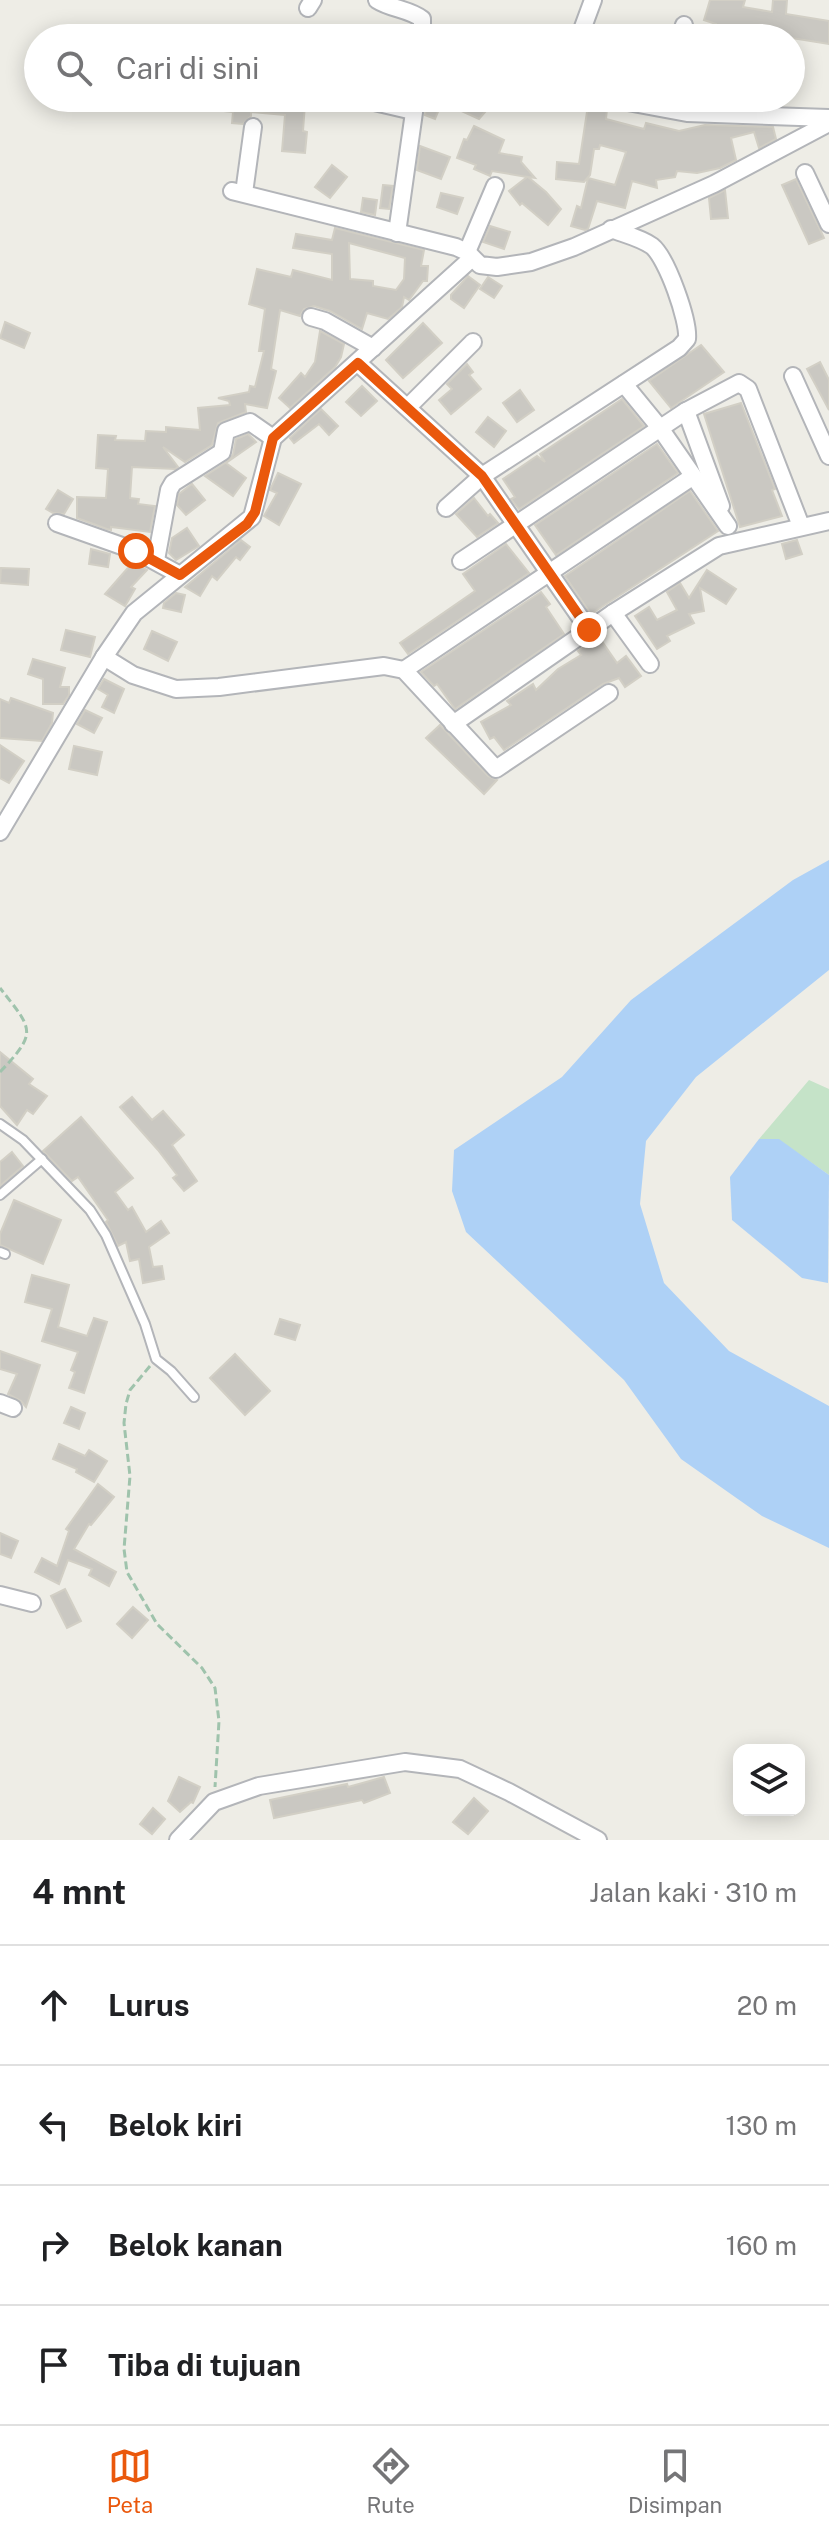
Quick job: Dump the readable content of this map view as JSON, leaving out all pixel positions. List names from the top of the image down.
{
  "page": {
    "search": "Cari di sini",
    "heading": ["4 mnt", "Jalan kaki · 310 m"],
    "list": [
      ["Lurus", "20 m"],
      ["Belok kiri", "130 m"],
      ["Belok kanan", "160 m"],
      "Tiba di tujuan"
    ],
    "nav": ["Peta", "Rute", "Disimpan"]
  }
}
